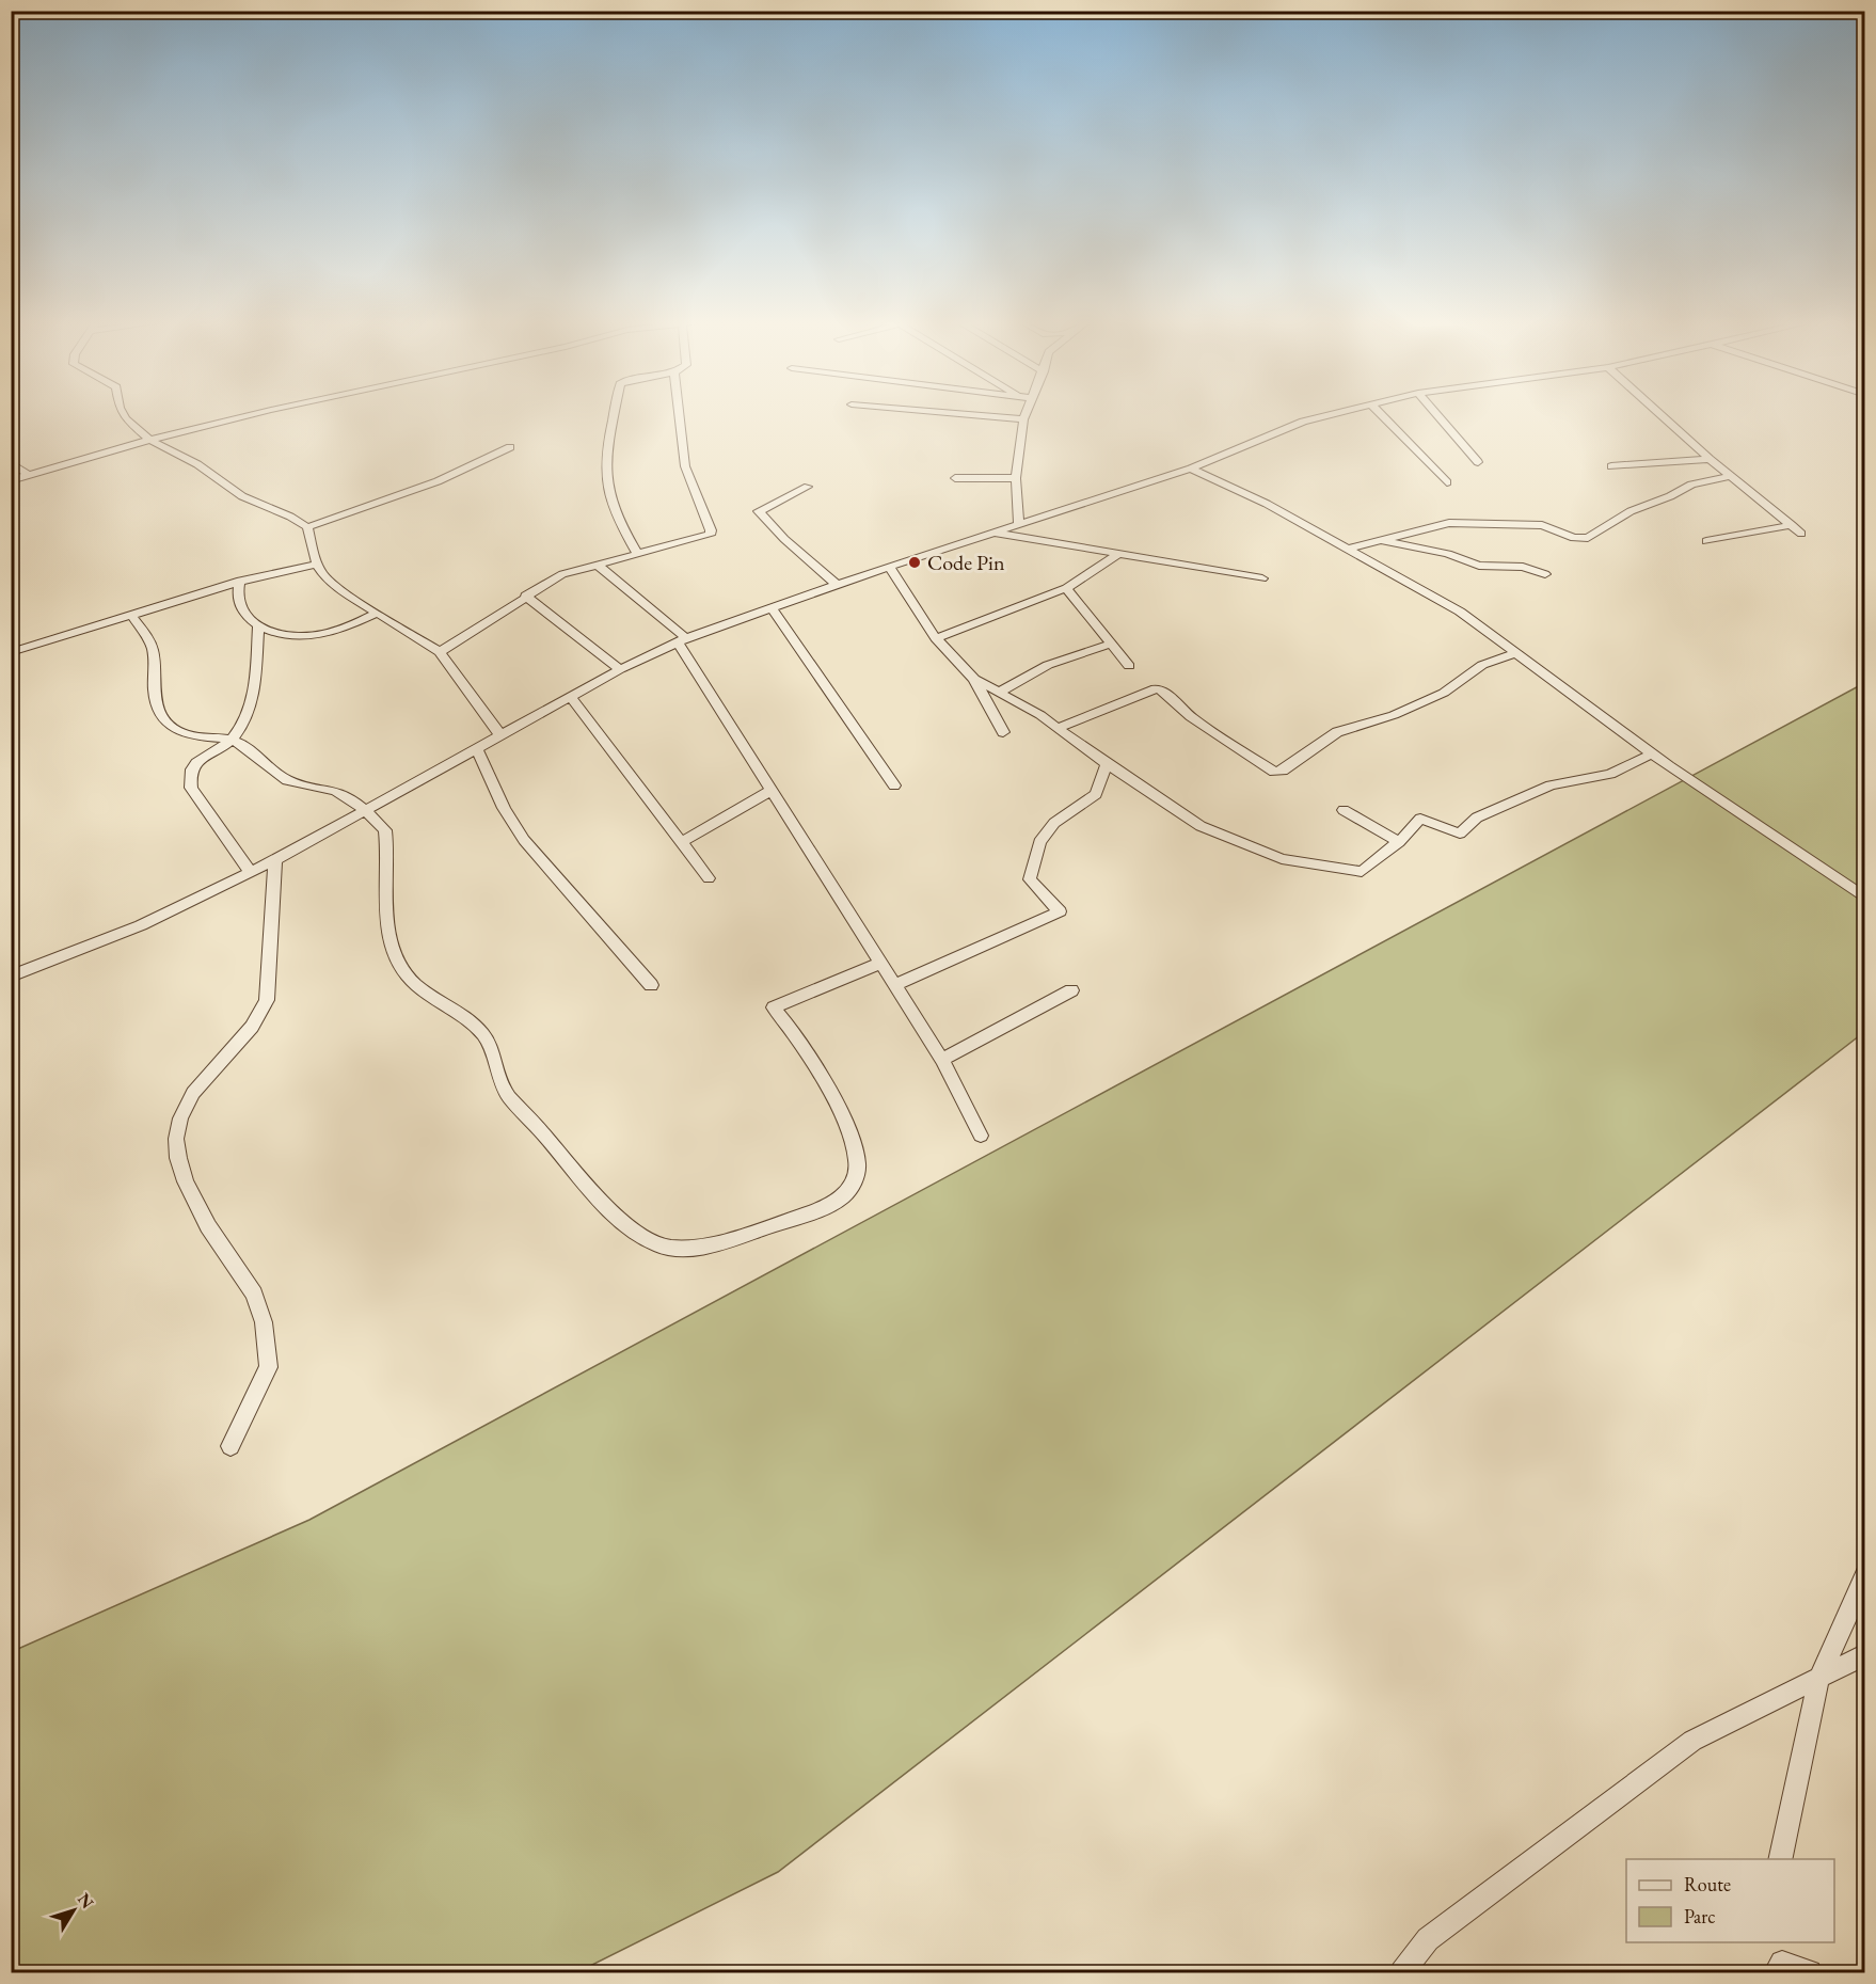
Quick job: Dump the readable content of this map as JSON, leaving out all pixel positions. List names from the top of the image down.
{
  "places": ["Code Pin"],
  "legend": ["Route", "Parc"],
  "north": "top right"
}
